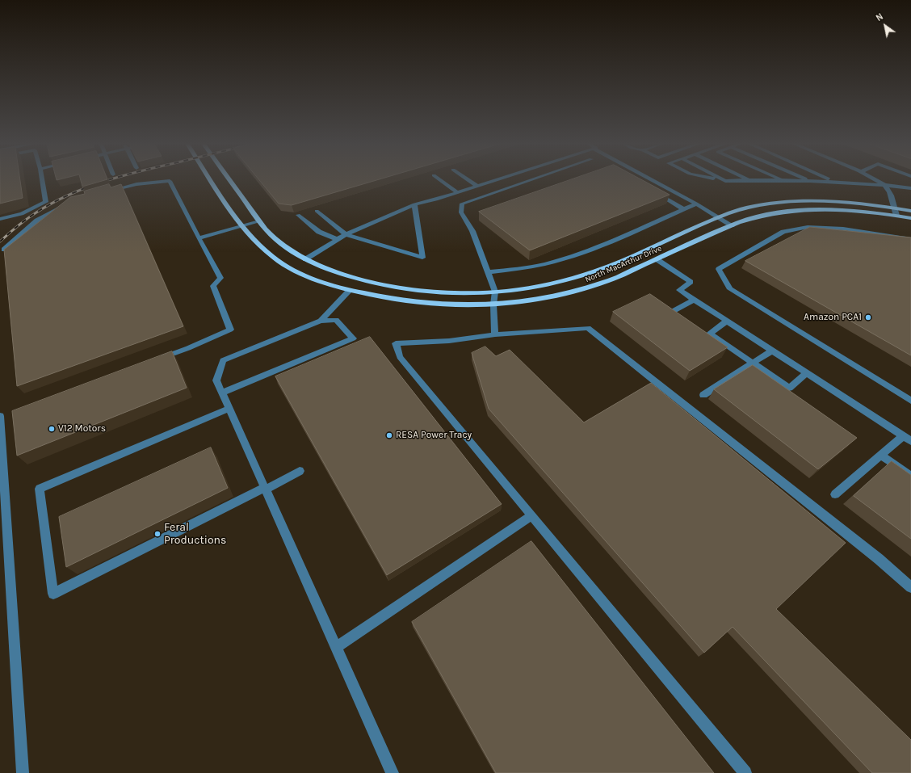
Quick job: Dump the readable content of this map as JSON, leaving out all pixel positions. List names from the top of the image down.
{
  "streets": {
    "main road": ["North MacArthur Drive"]
  },
  "places": [
    "Amazon PCA1",
    "V12 Motors",
    "RESA Power Tracy",
    "Feral Productions"
  ],
  "north": "top left"
}
